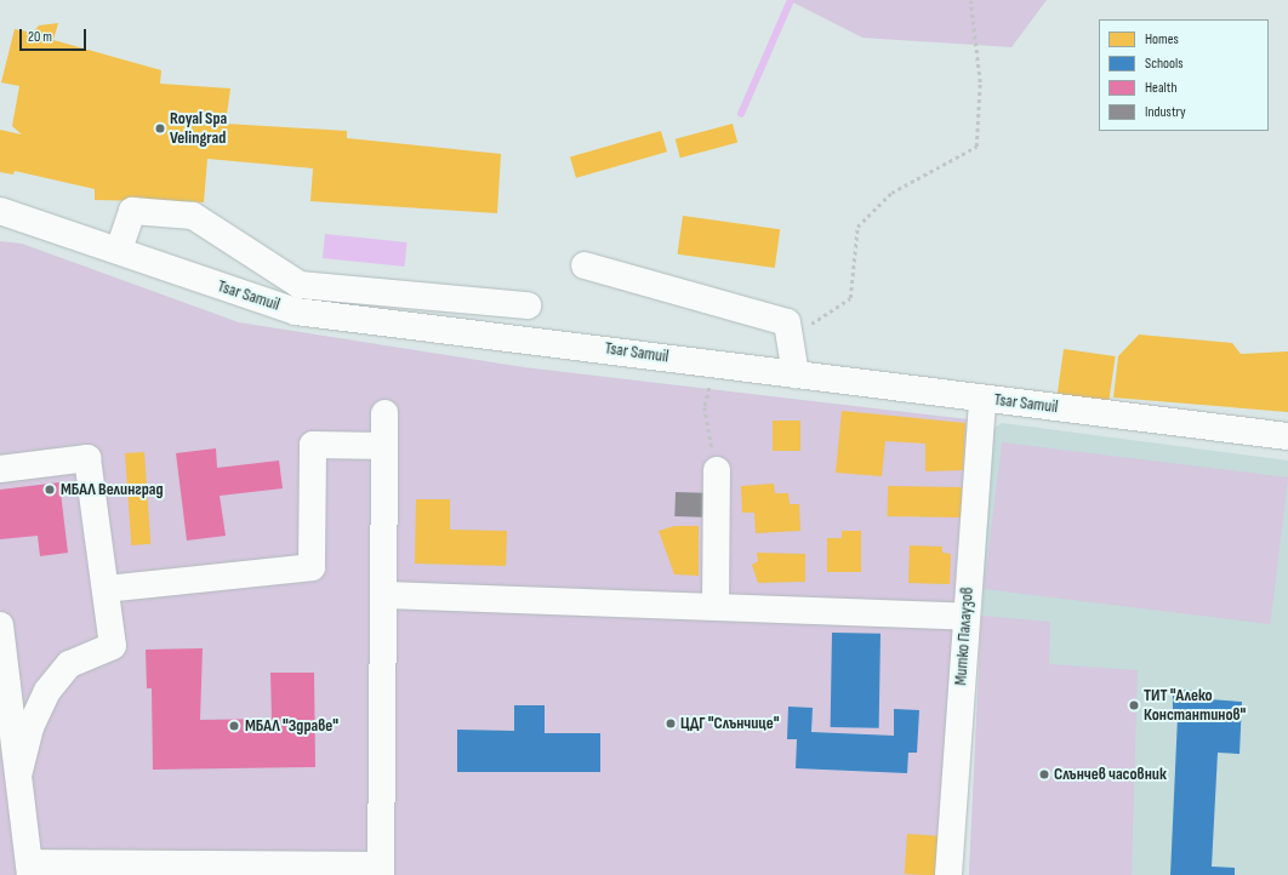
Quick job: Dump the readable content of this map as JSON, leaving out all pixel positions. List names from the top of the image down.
{
  "streets": {
    "street": ["Tsar Samuil", "Митко Палаузов"]
  },
  "crossings": [
    ["Tsar Samuil", "Митко Палаузов"]
  ],
  "places": [
    "Royal Spa Velingrad",
    "МБАЛ Велинград",
    "ТИТ \"Алеко Константинов\"",
    "ЦДГ \"Слънчице\"",
    "МБАЛ \"Здраве\"",
    "Слънчев часовник"
  ],
  "legend": [
    "Homes",
    "Schools",
    "Health",
    "Industry"
  ],
  "scale_bar": "20 m"
}
